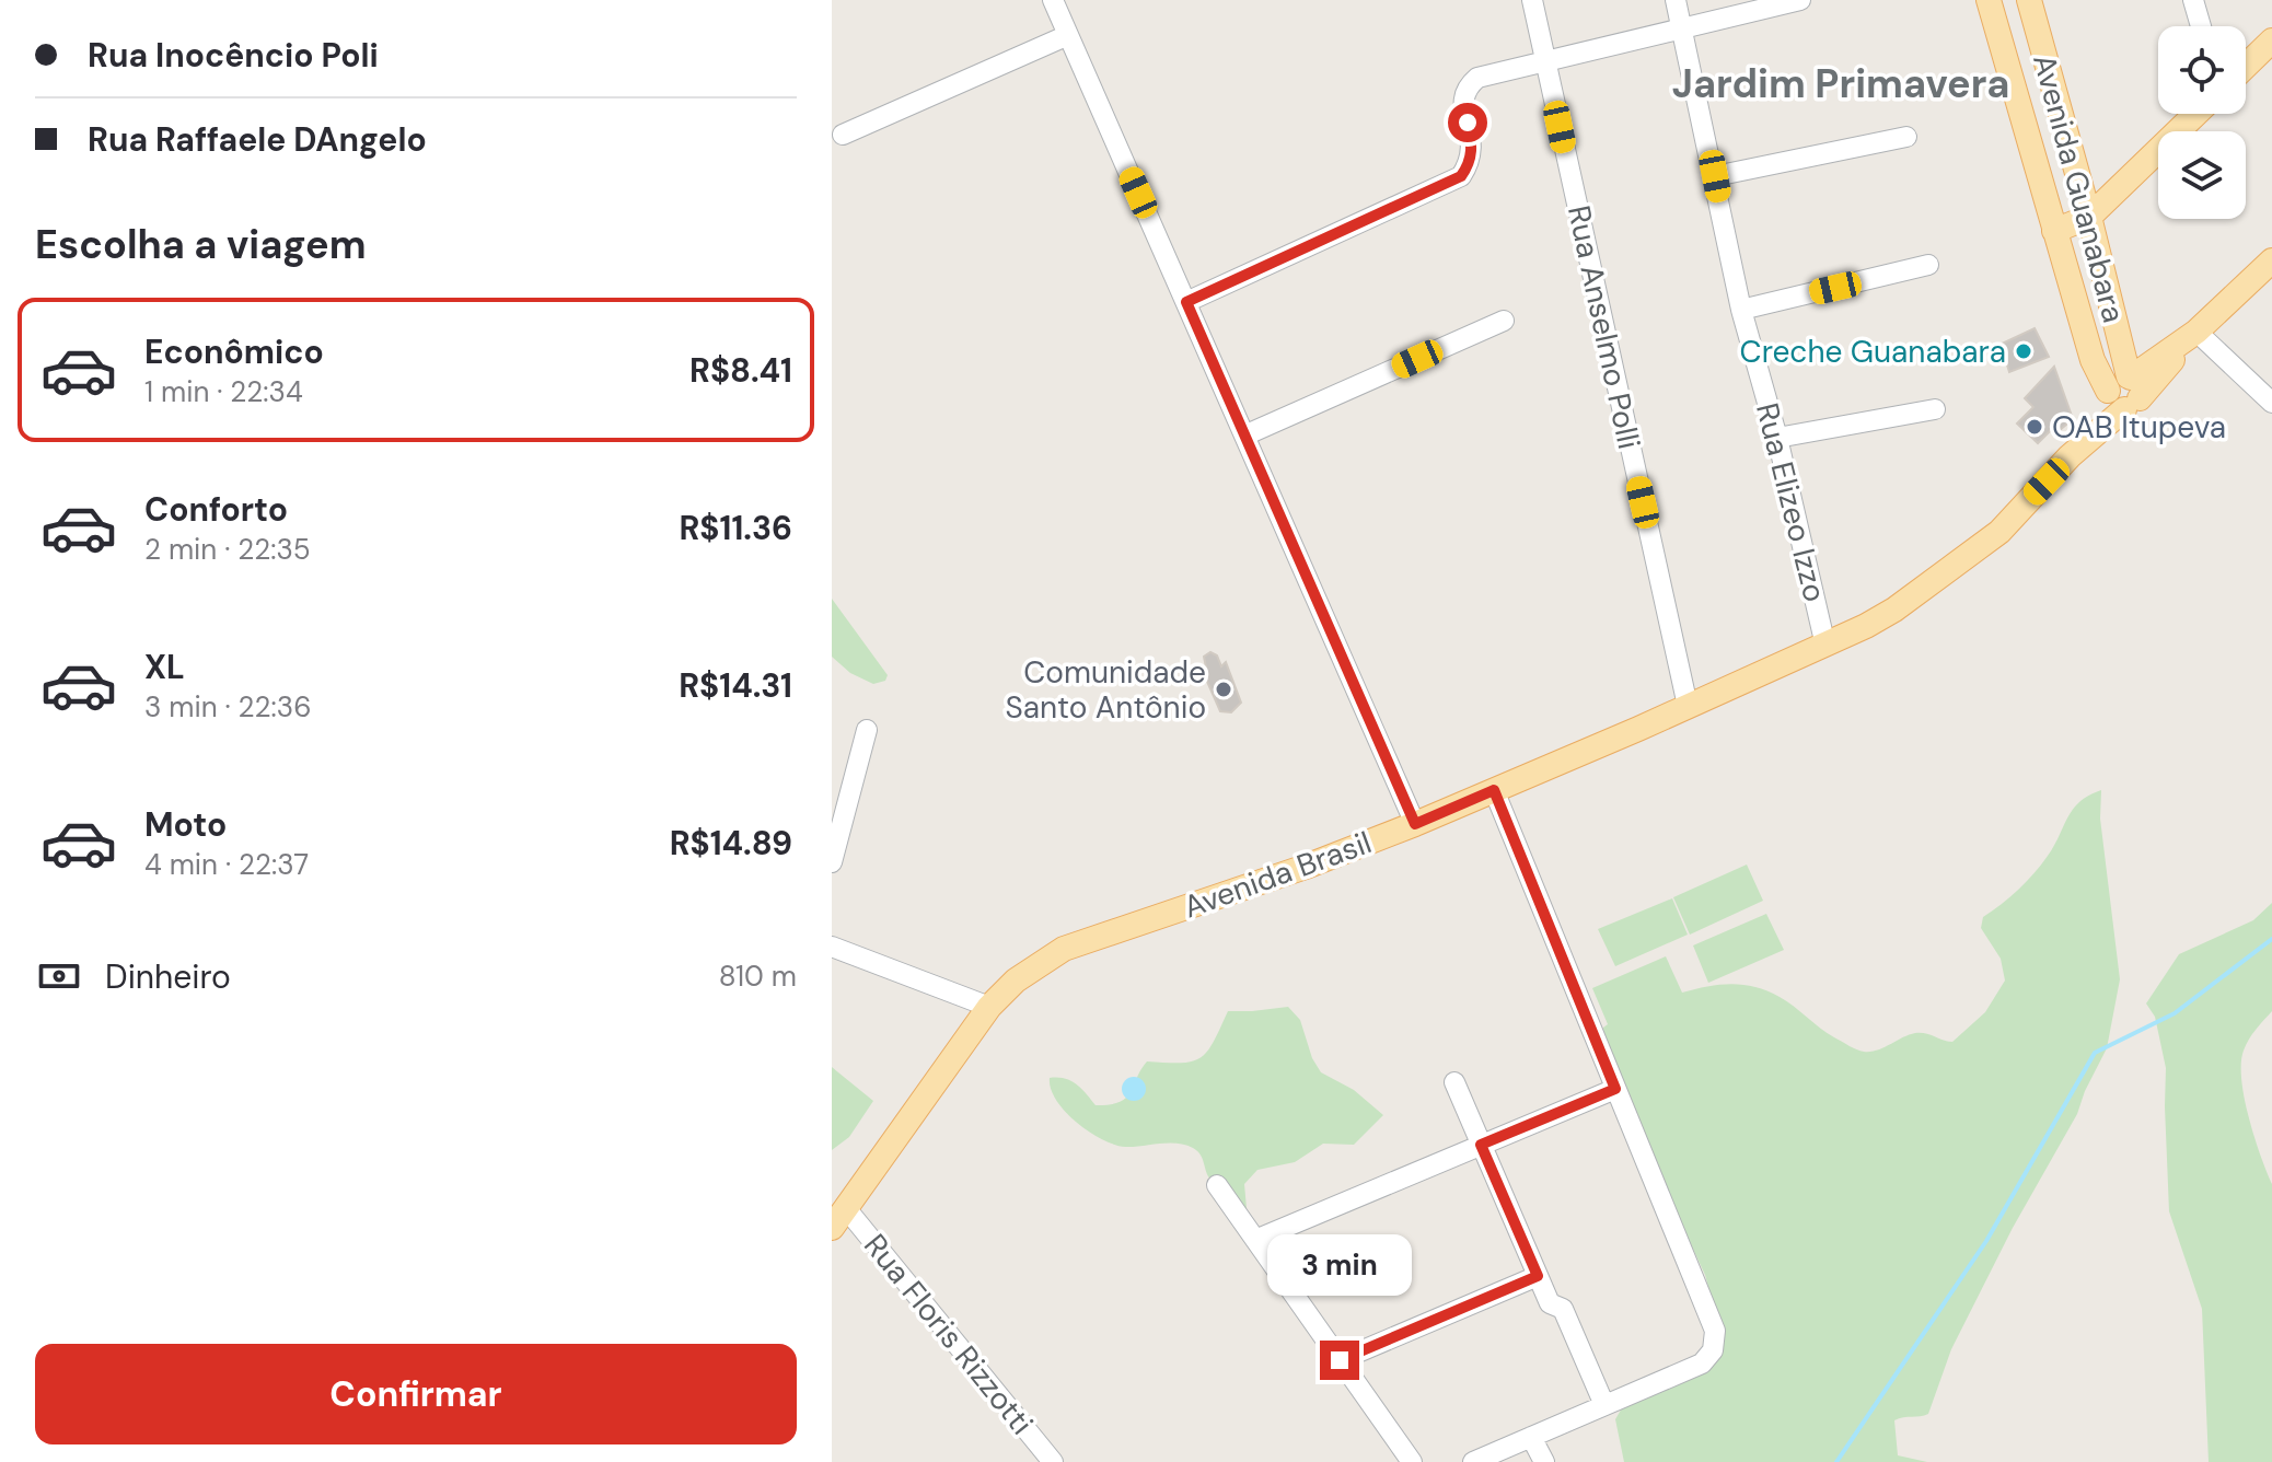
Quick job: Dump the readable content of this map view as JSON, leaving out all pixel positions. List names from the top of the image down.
{
  "streets": {
    "main road": ["Avenida Guanabara", "Avenida Brasil"],
    "street": ["Rua Anselmo Polli", "Rua Elizeo Izzo", "Rua Floris Rizzotti"]
  },
  "crossings": [
    ["Avenida Guanabara", "Avenida Brasil"],
    ["Rua Anselmo Polli", "Avenida Brasil"],
    ["Rua Elizeo Izzo", "Avenida Brasil"],
    ["Avenida Brasil", "Rua Floris Rizzotti"]
  ],
  "districts": ["Jardim Primavera"],
  "places": ["Creche Guanabara", "OAB Itupeva", "Comunidade Santo Antônio"],
  "page": {
    "banner": ["Rua Inocêncio Poli", "Rua Raffaele DAngelo"],
    "heading": "Escolha a viagem",
    "list": [
      {
        "name": "Econômico",
        "note": "1 min · 22:34",
        "value": "R$8.41"
      },
      {
        "name": "Conforto",
        "note": "2 min · 22:35",
        "value": "R$11.36"
      },
      {
        "name": "XL",
        "note": "3 min · 22:36",
        "value": "R$14.31"
      },
      {
        "name": "Moto",
        "note": "4 min · 22:37",
        "value": "R$14.89"
      }
    ],
    "pay": ["Dinheiro", "810 m"],
    "bubble": "3 min",
    "buttons": "Confirmar"
  }
}
